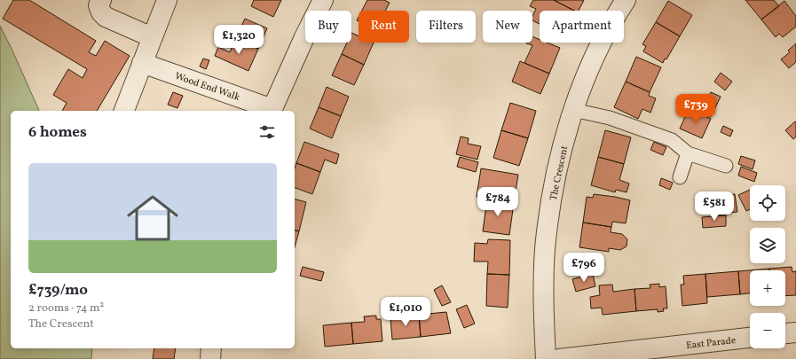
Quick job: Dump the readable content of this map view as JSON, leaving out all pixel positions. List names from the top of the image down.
{
  "streets": {
    "street": ["Wood End Walk", "The Crescent", "East Parade"]
  },
  "page": {
    "chip": [
      "Buy",
      "Rent",
      "Filters",
      "New",
      "Apartment"
    ],
    "price": [
      "£1,320",
      "£739",
      "£784",
      "£581",
      "£796",
      "£1,010"
    ],
    "heading": "6 homes",
    "list": [
      {
        "name": "£739/mo",
        "note": "2 rooms · 74 m² · The Crescent"
      }
    ],
    "map_buttons": ["+", "−"]
  }
}
